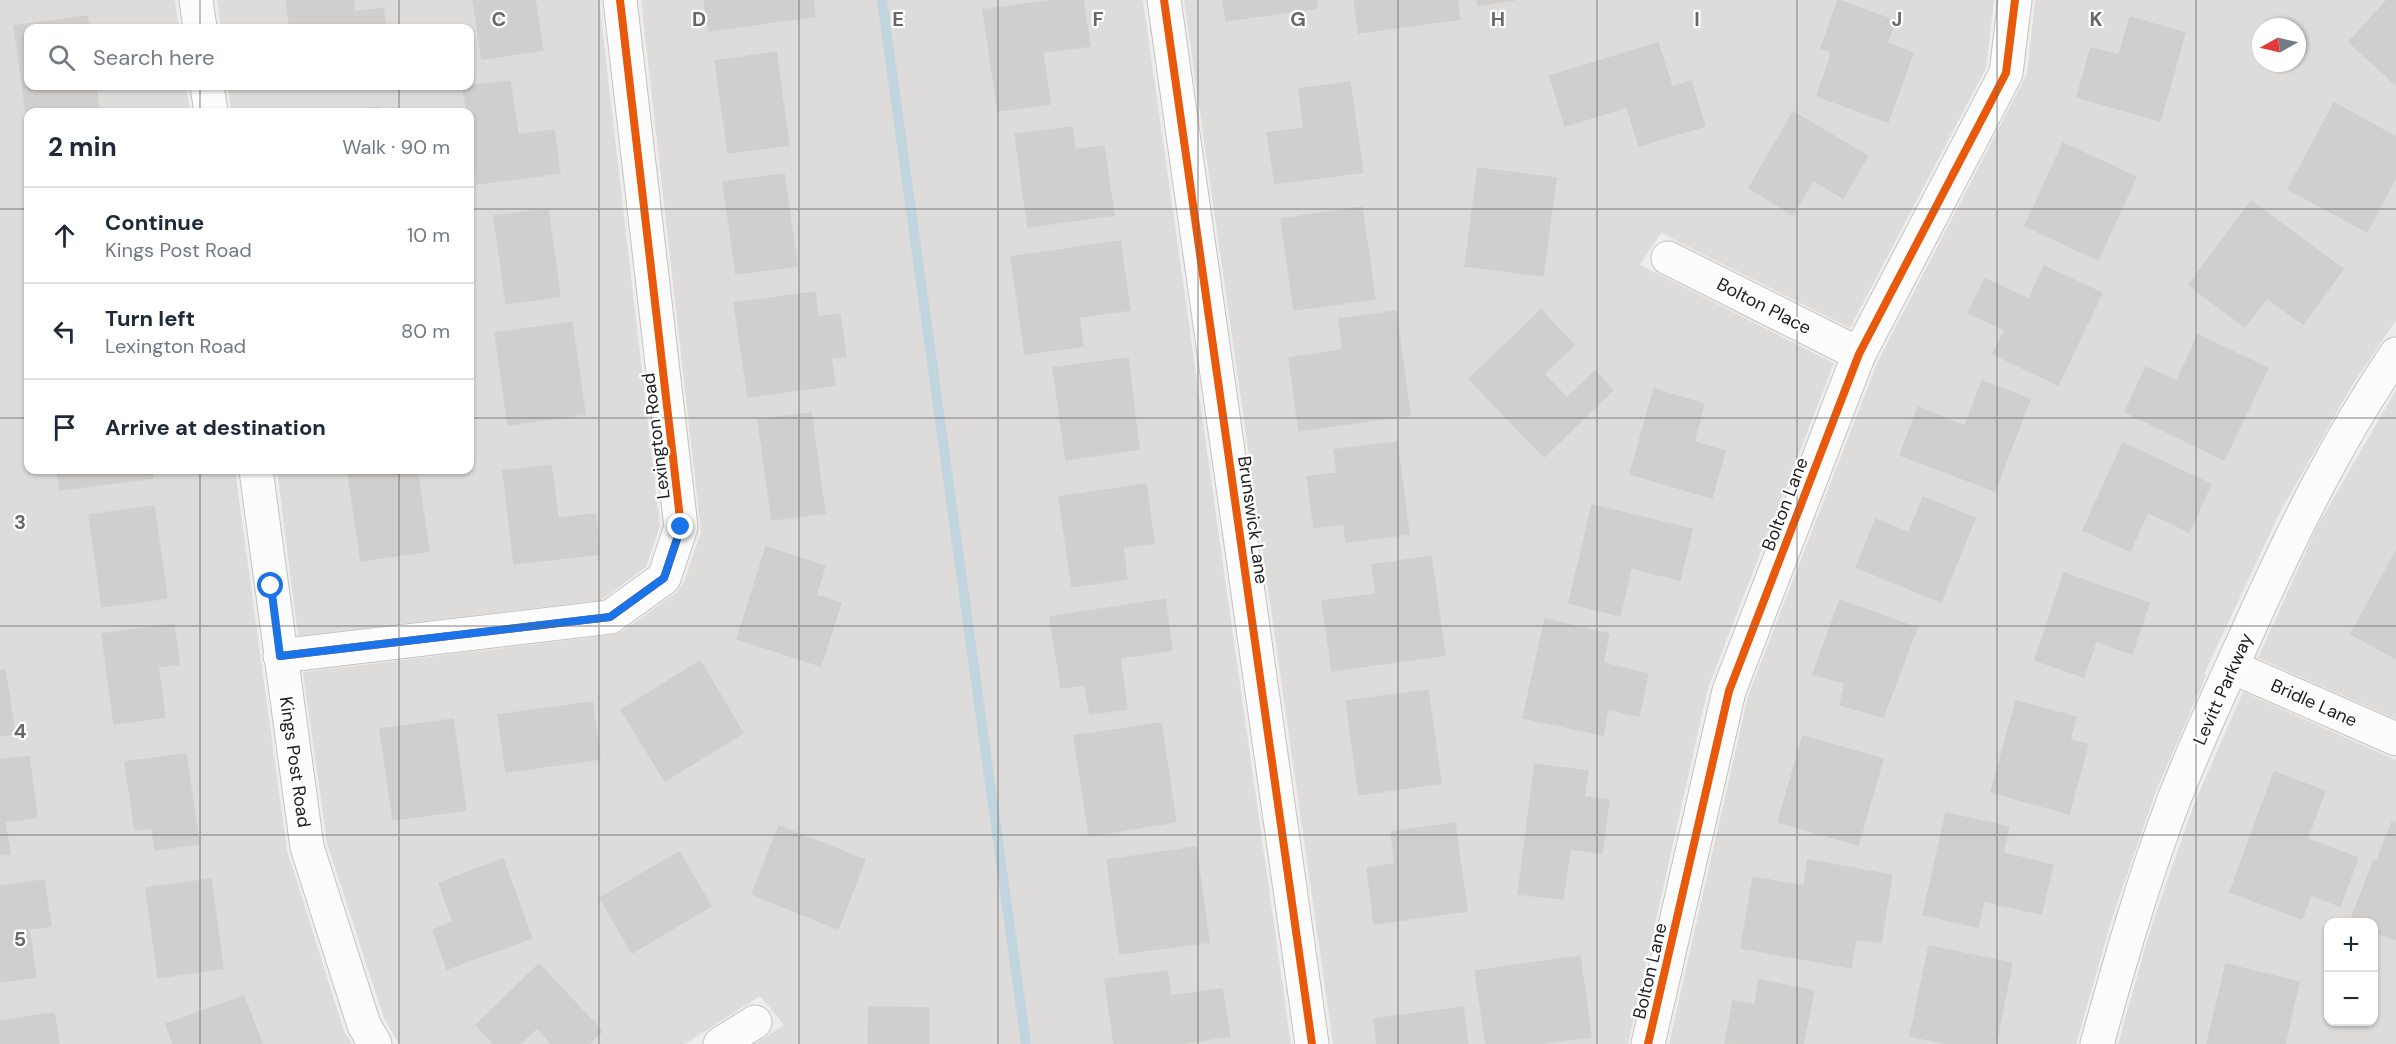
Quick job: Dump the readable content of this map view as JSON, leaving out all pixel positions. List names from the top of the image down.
{
  "streets": {
    "street": [
      "Bolton Place",
      "Lexington Road",
      "Bolton Lane",
      "Brunswick Lane",
      "Levitt Parkway",
      "Bridle Lane",
      "Kings Post Road"
    ]
  },
  "crossings": [
    ["Bolton Place", "Bolton Lane"],
    ["Lexington Road", "Kings Post Road"],
    ["Levitt Parkway", "Bridle Lane"]
  ],
  "north": "left",
  "page": {
    "search": "Search here",
    "heading": ["2 min", "Walk · 90 m"],
    "list": [
      ["Continue", "Kings Post Road", "10 m"],
      ["Turn left", "Lexington Road", "80 m"],
      "Arrive at destination"
    ],
    "map_buttons": ["+", "−"]
  },
  "grid": {
    "columns": [
      "C",
      "D",
      "E",
      "F",
      "G",
      "H",
      "I",
      "J",
      "K"
    ],
    "rows": ["3", "4", "5"]
  }
}
